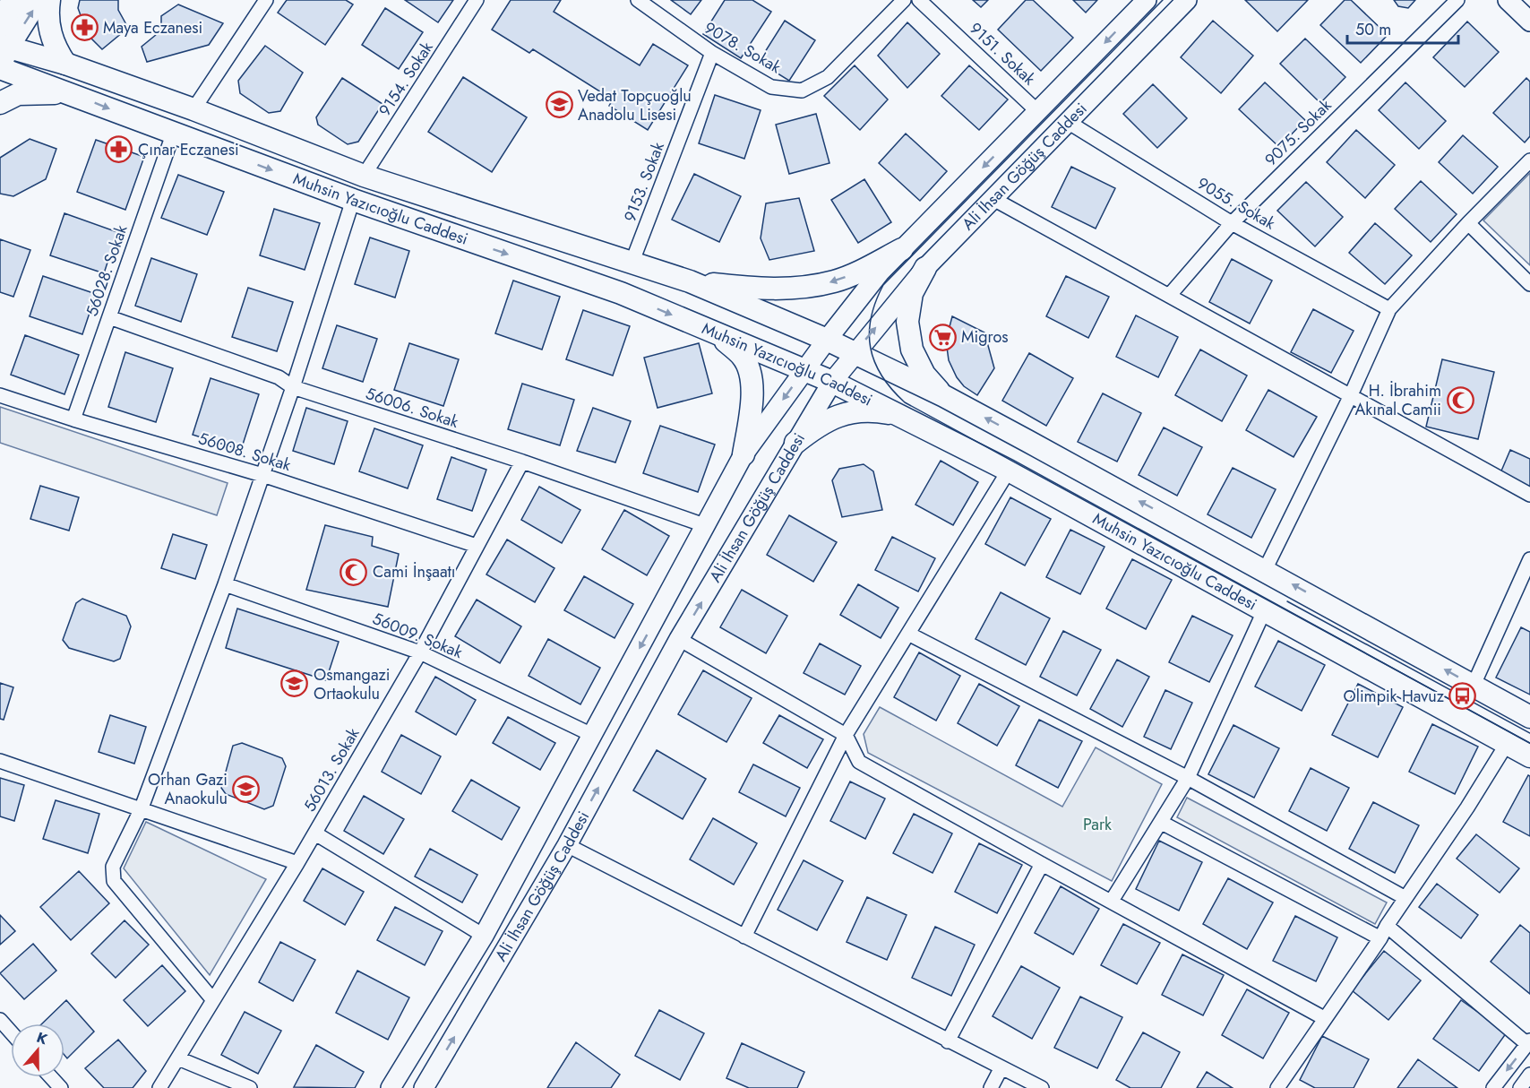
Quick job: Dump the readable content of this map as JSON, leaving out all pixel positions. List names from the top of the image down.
{
  "streets": {
    "main road": ["Ali İhsan Göğüş Caddesi", "Muhsin Yazıcıoğlu Caddesi"],
    "street": [
      "9078. Sokak",
      "9151. Sokak",
      "9154. Sokak",
      "9075. Sokak",
      "9153. Sokak",
      "9055. Sokak",
      "56028. Sokak",
      "56006. Sokak",
      "56008. Sokak",
      "56009. Sokak",
      "56013. Sokak"
    ]
  },
  "crossings": [
    ["9078. Sokak", "9153. Sokak"],
    ["9151. Sokak", "Ali İhsan Göğüş Caddesi"],
    ["9154. Sokak", "Muhsin Yazıcıoğlu Caddesi"],
    ["9075. Sokak", "9055. Sokak"],
    ["Ali İhsan Göğüş Caddesi", "9055. Sokak"],
    ["Ali İhsan Göğüş Caddesi", "Muhsin Yazıcıoğlu Caddesi"],
    ["Ali İhsan Göğüş Caddesi", "56006. Sokak"],
    ["Ali İhsan Göğüş Caddesi", "56009. Sokak"],
    ["9153. Sokak", "Muhsin Yazıcıoğlu Caddesi"],
    ["Muhsin Yazıcıoğlu Caddesi", "56028. Sokak"],
    ["56028. Sokak", "56006. Sokak"],
    ["56028. Sokak", "56008. Sokak"],
    ["56006. Sokak", "56013. Sokak"],
    ["56008. Sokak", "56013. Sokak"],
    ["56009. Sokak", "56013. Sokak"]
  ],
  "parks": ["Park"],
  "places": {
    "pharmacy": ["Maya Eczanesi", "Çınar Eczanesi"],
    "school or university": ["Vedat Topçuoğlu Anadolu Lisesi", "Osmangazi Ortaokulu", "Orhan Gazi Anaokulu"],
    "supermarket": ["Migros"],
    "mosque": ["H. İbrahim Akınal Camii", "Cami İnşaatı"],
    "bus stop": ["Olimpik Havuz"]
  },
  "scale_bar": "50 m",
  "north": "top"
}
